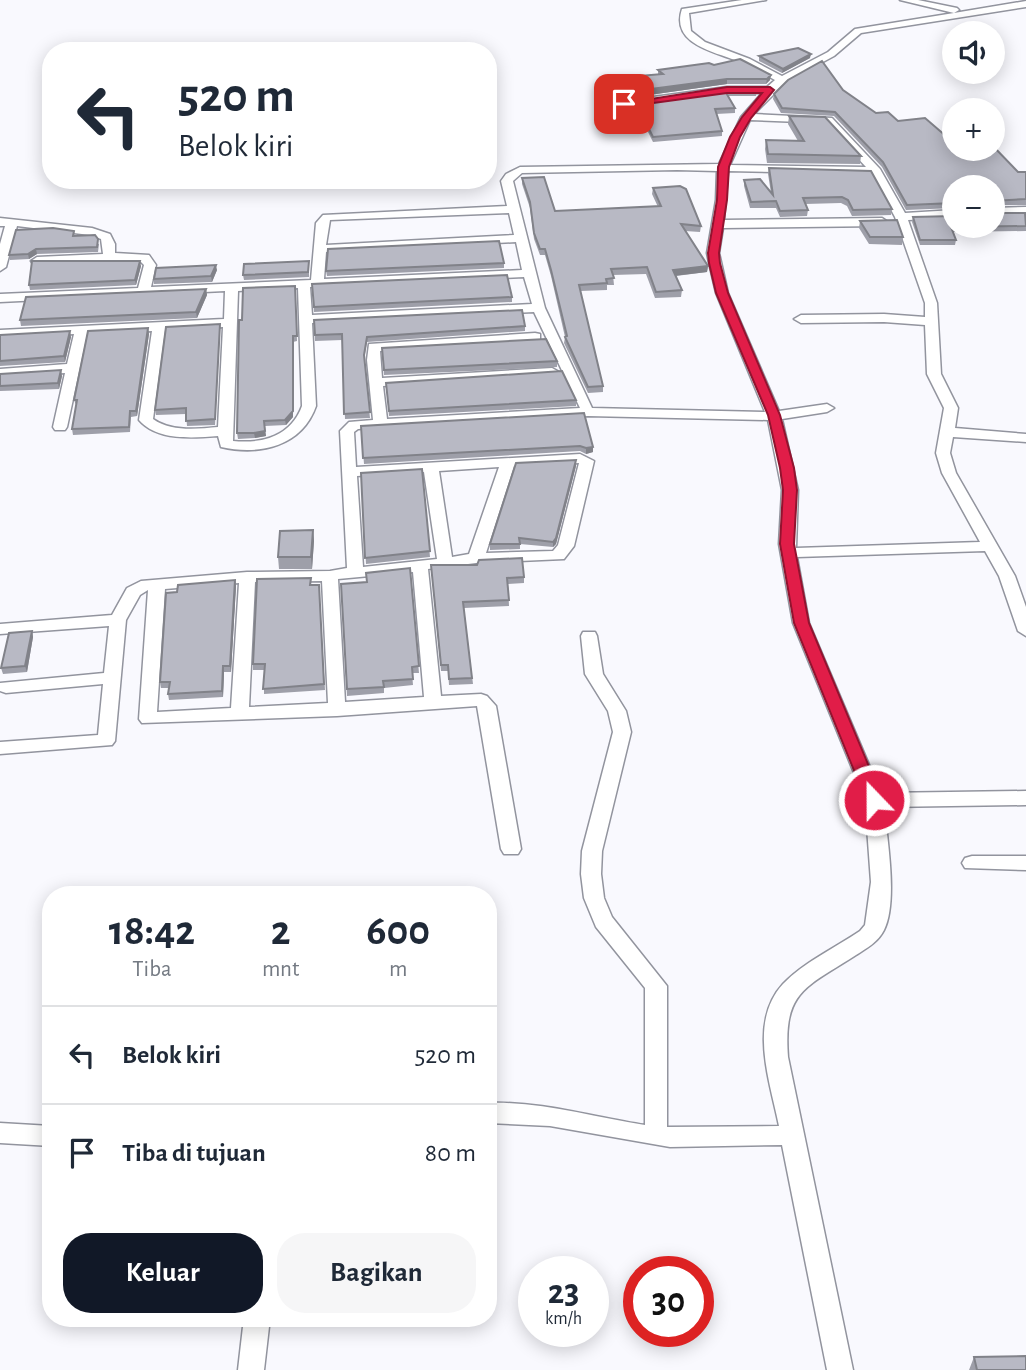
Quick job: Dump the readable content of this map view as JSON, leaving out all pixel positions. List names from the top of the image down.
{
  "page": {
    "map_buttons": ["+", "−"],
    "turn": ["520 m", "Belok kiri"],
    "eta": [
      "18:42",
      "Tiba",
      "2",
      "mnt",
      "600",
      "m"
    ],
    "list": [
      {
        "name": "Belok kiri",
        "value": "520 m"
      },
      {
        "name": "Tiba di tujuan",
        "value": "80 m"
      }
    ],
    "buttons": ["Keluar", "Bagikan"],
    "speed": "23 km/h",
    "limit": "30"
  }
}
